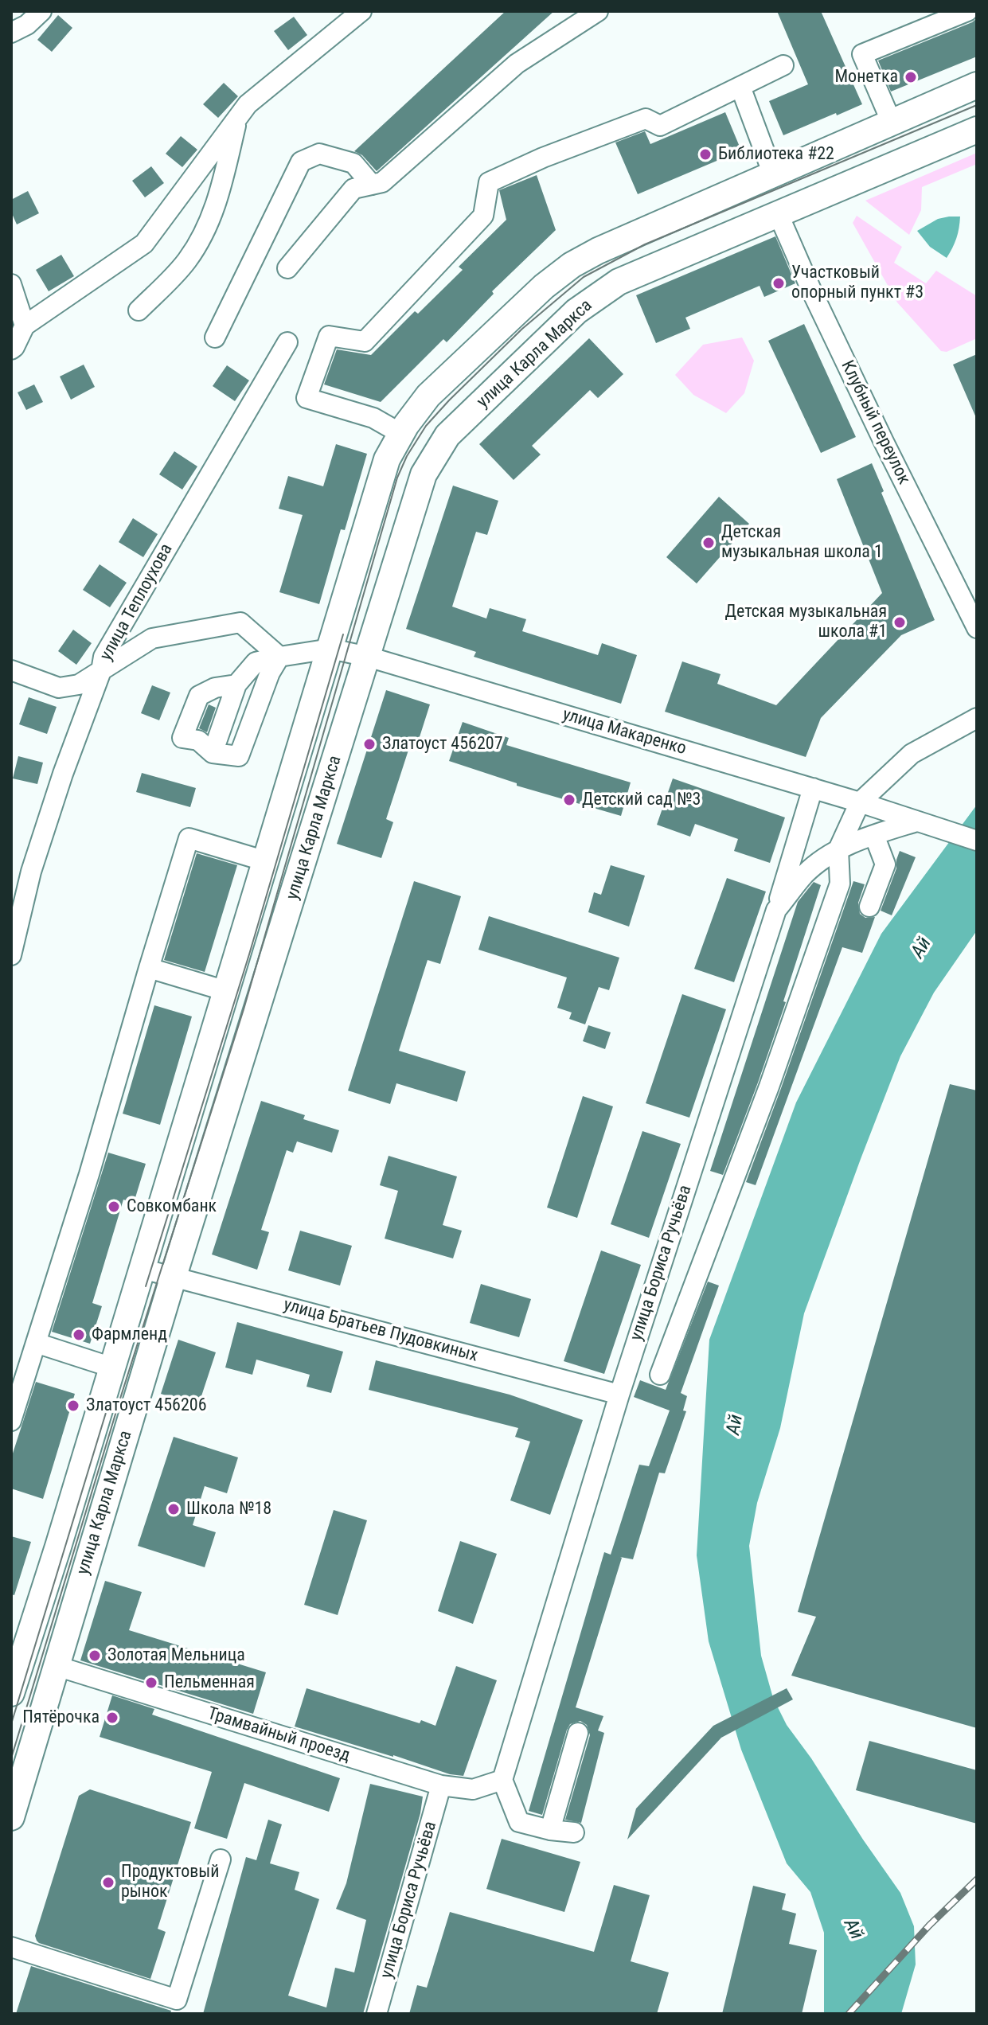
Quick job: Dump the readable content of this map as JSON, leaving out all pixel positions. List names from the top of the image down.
{
  "streets": {
    "main road": ["улица Карла Маркса"],
    "street": [
      "Клубный переулок",
      "улица Теплоухова",
      "улица Макаренко",
      "улица Бориса Ручьёва",
      "улица Братьев Пудовкиных",
      "Трамвайный проезд"
    ]
  },
  "crossings": [
    ["улица Карла Маркса", "Клубный переулок"],
    ["улица Карла Маркса", "улица Макаренко"],
    ["улица Карла Маркса", "улица Братьев Пудовкиных"],
    ["улица Карла Маркса", "Трамвайный проезд"],
    ["улица Макаренко", "улица Бориса Ручьёва"],
    ["улица Бориса Ручьёва", "улица Братьев Пудовкиных"],
    ["улица Бориса Ручьёва", "Трамвайный проезд"]
  ],
  "water": ["Ай"],
  "places": [
    "Монетка",
    "Библиотека #22",
    "Участковый опорный пункт #3",
    "Детская музыкальная школа 1",
    "Детская музыкальная школа #1",
    "Златоуст 456207",
    "Детский сад №3",
    "Совкомбанк",
    "Фармленд",
    "Златоуст 456206",
    "Школа №18",
    "Золотая Мельница",
    "Пельменная",
    "Пятёрочка",
    "Продуктовый рынок"
  ]
}
